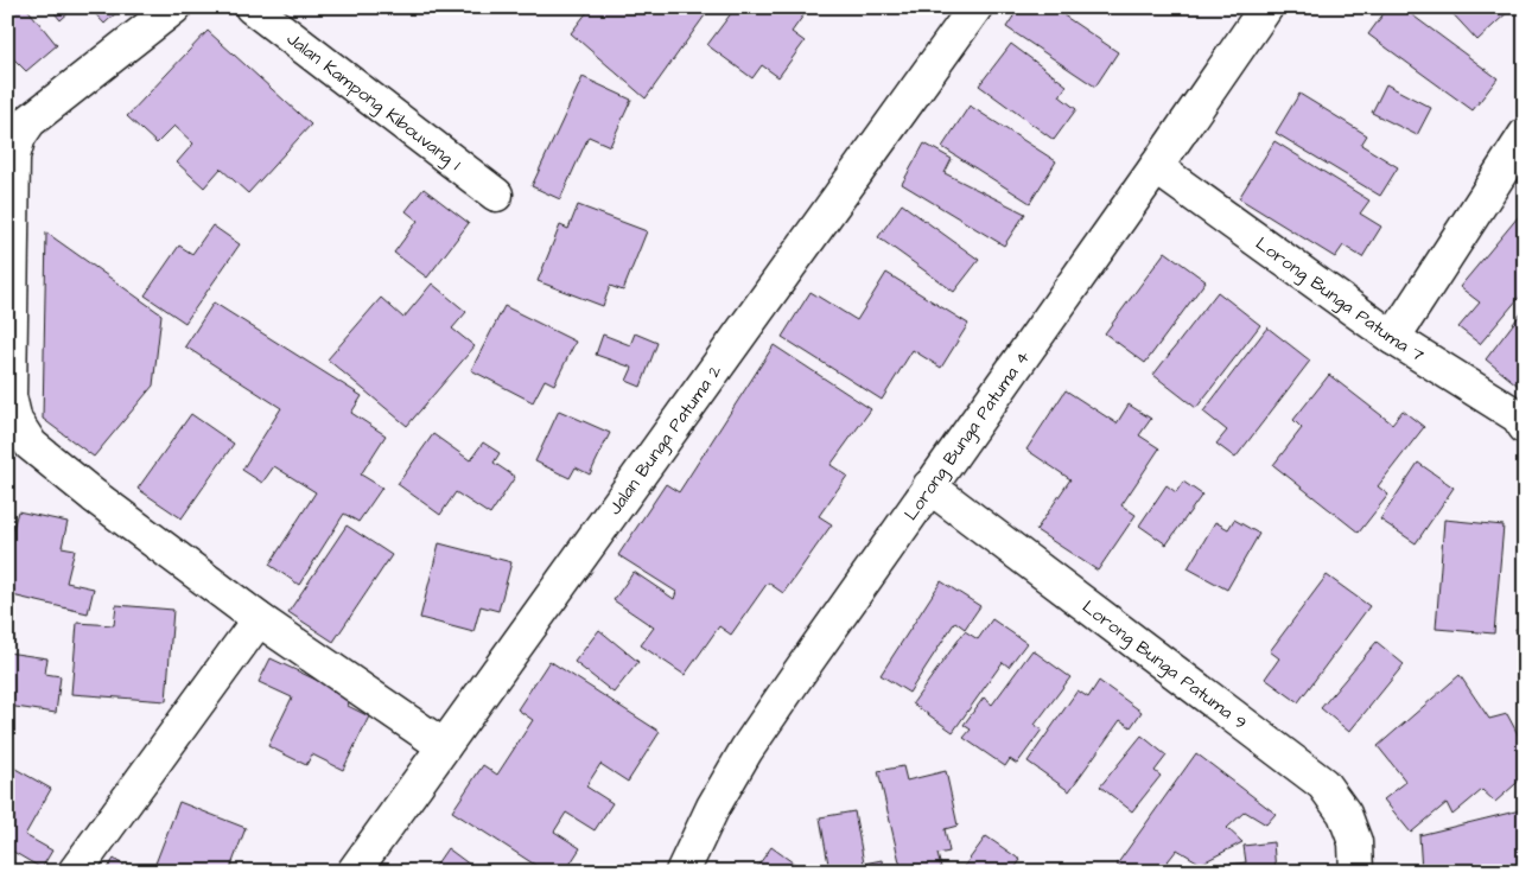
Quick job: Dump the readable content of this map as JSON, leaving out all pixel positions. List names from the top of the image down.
{
  "streets": {
    "street": [
      "Jalan Kampong Kibouvang 1",
      "Lorong Bunga Patuma 7",
      "Lorong Bunga Patuma 4",
      "Jalan Bunga Patuma 2",
      "Lorong Bunga Patuma 9"
    ]
  },
  "crossings": [
    ["Lorong Bunga Patuma 7", "Lorong Bunga Patuma 4"],
    ["Lorong Bunga Patuma 4", "Lorong Bunga Patuma 9"]
  ]
}
